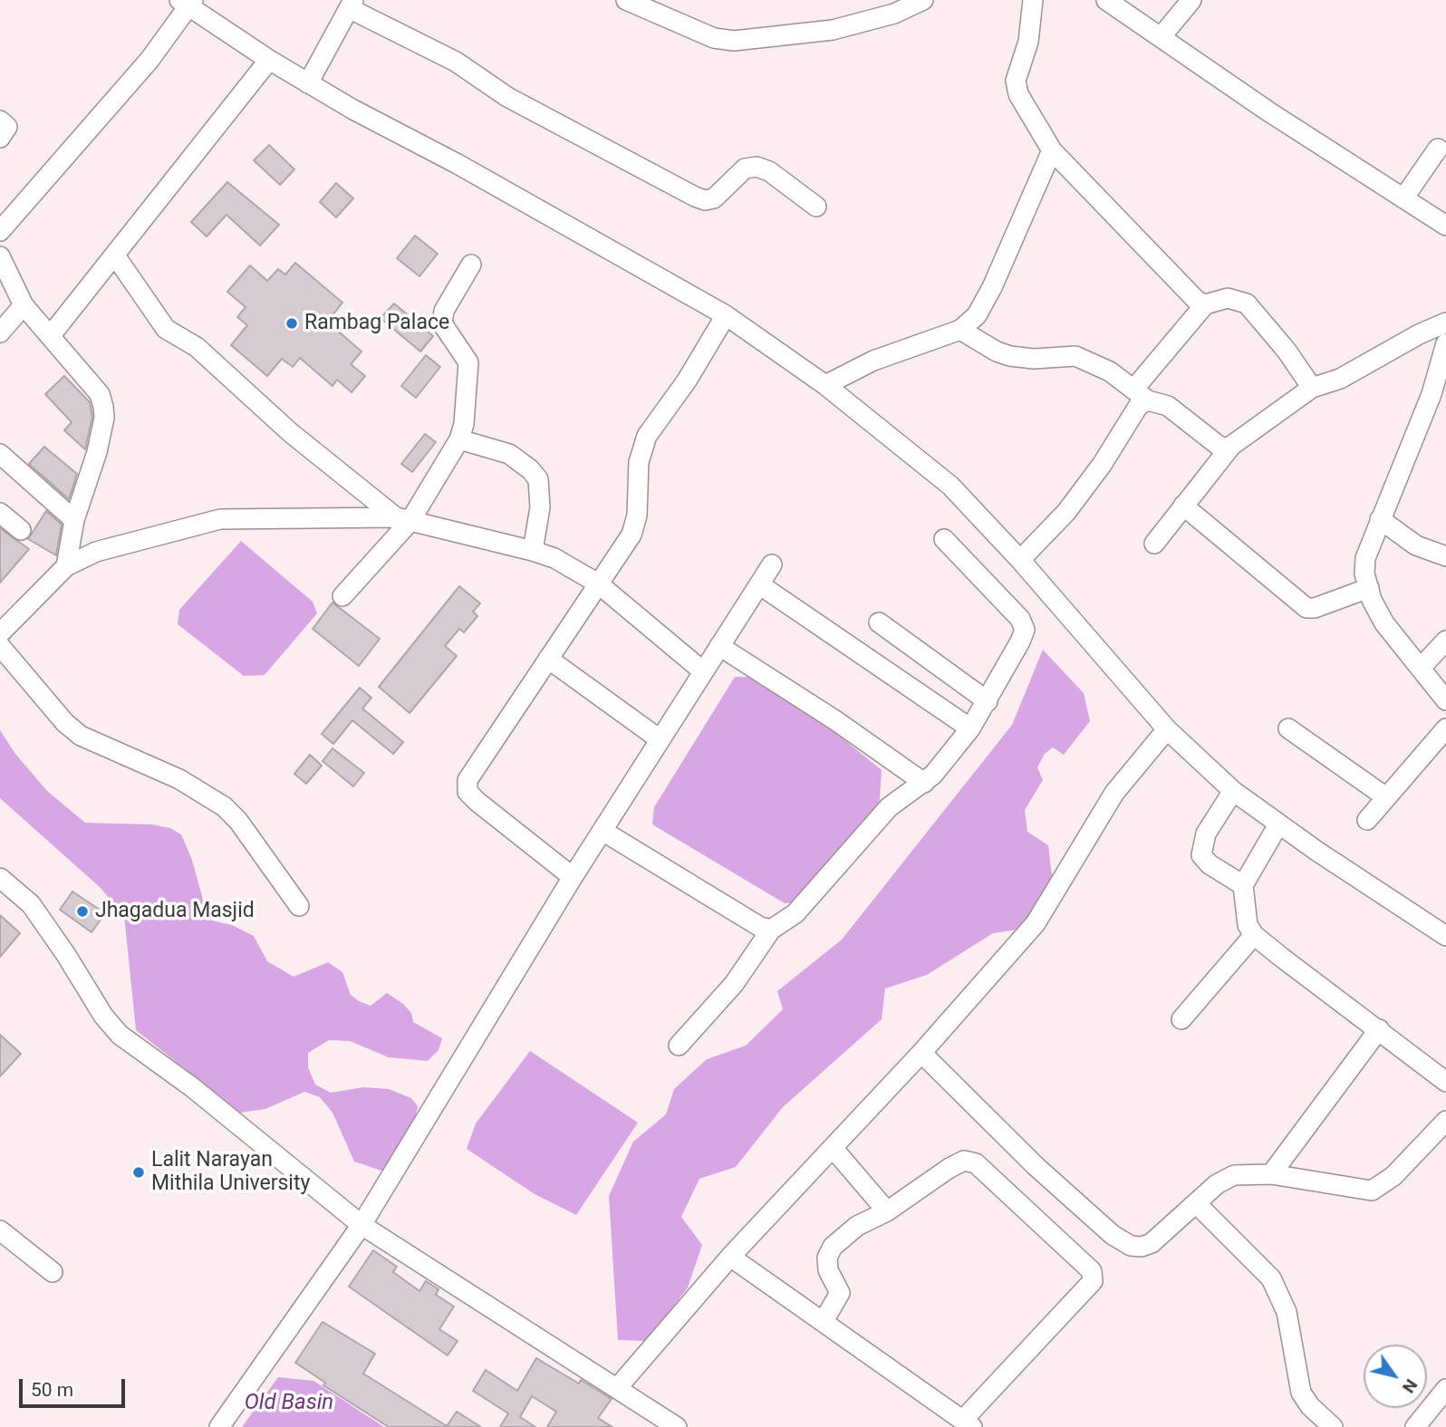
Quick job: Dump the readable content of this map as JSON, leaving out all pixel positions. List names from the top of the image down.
{
  "water": ["Old Basin"],
  "places": ["Rambag Palace", "Jhagadua Masjid", "Lalit Narayan Mithila University"],
  "scale_bar": "50 m",
  "north": "bottom right"
}
